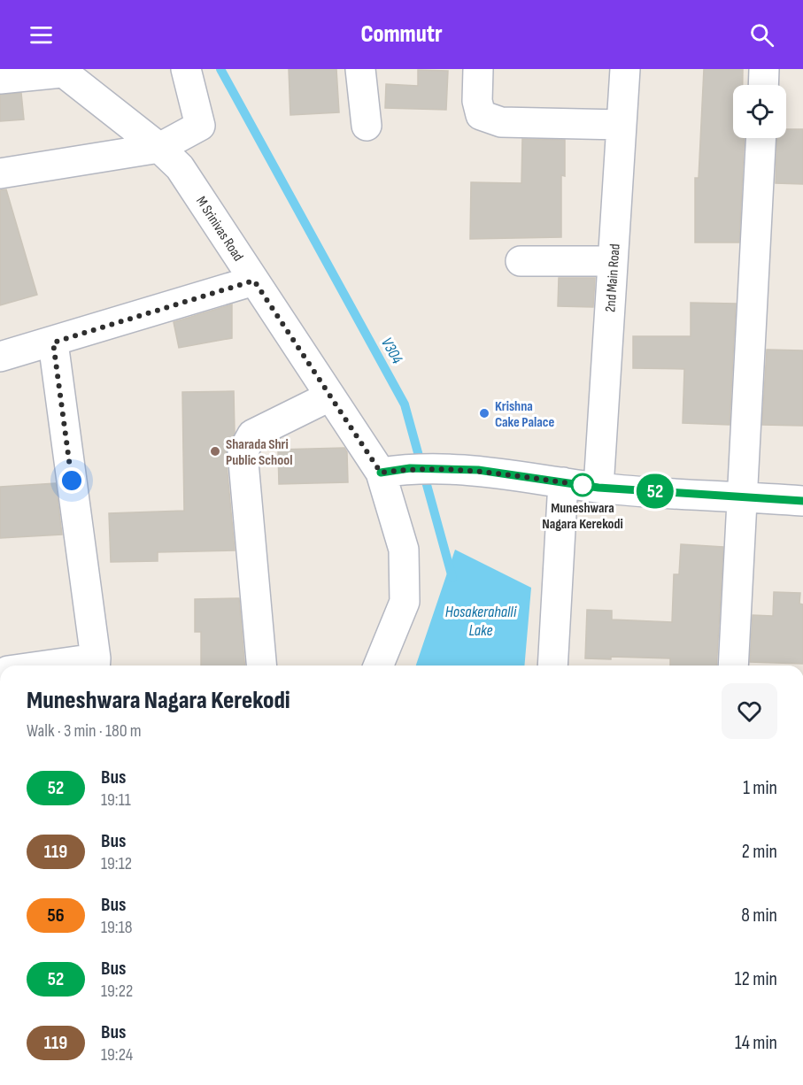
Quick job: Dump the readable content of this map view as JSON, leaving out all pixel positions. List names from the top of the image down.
{
  "streets": {
    "street": ["M Srinivas Road", "2nd Main Road"]
  },
  "water": ["V304", "Hosakerahalli Lake"],
  "places": ["Krishna Cake Palace", "Sharada Shri Public School", "Muneshwara Nagara Kerekodi"],
  "lines": ["bus line 52"],
  "page": {
    "header": "Commutr",
    "on_map": "52",
    "heading": ["Muneshwara Nagara Kerekodi", "Walk · 3 min · 180 m"],
    "list": [
      {
        "mark": "52",
        "name": "Bus",
        "note": "19:11",
        "value": "1 min"
      },
      {
        "mark": "119",
        "name": "Bus",
        "note": "19:12",
        "value": "2 min"
      },
      {
        "mark": "56",
        "name": "Bus",
        "note": "19:18",
        "value": "8 min"
      },
      {
        "mark": "52",
        "name": "Bus",
        "note": "19:22",
        "value": "12 min"
      },
      {
        "mark": "119",
        "name": "Bus",
        "note": "19:24",
        "value": "14 min"
      }
    ]
  }
}
